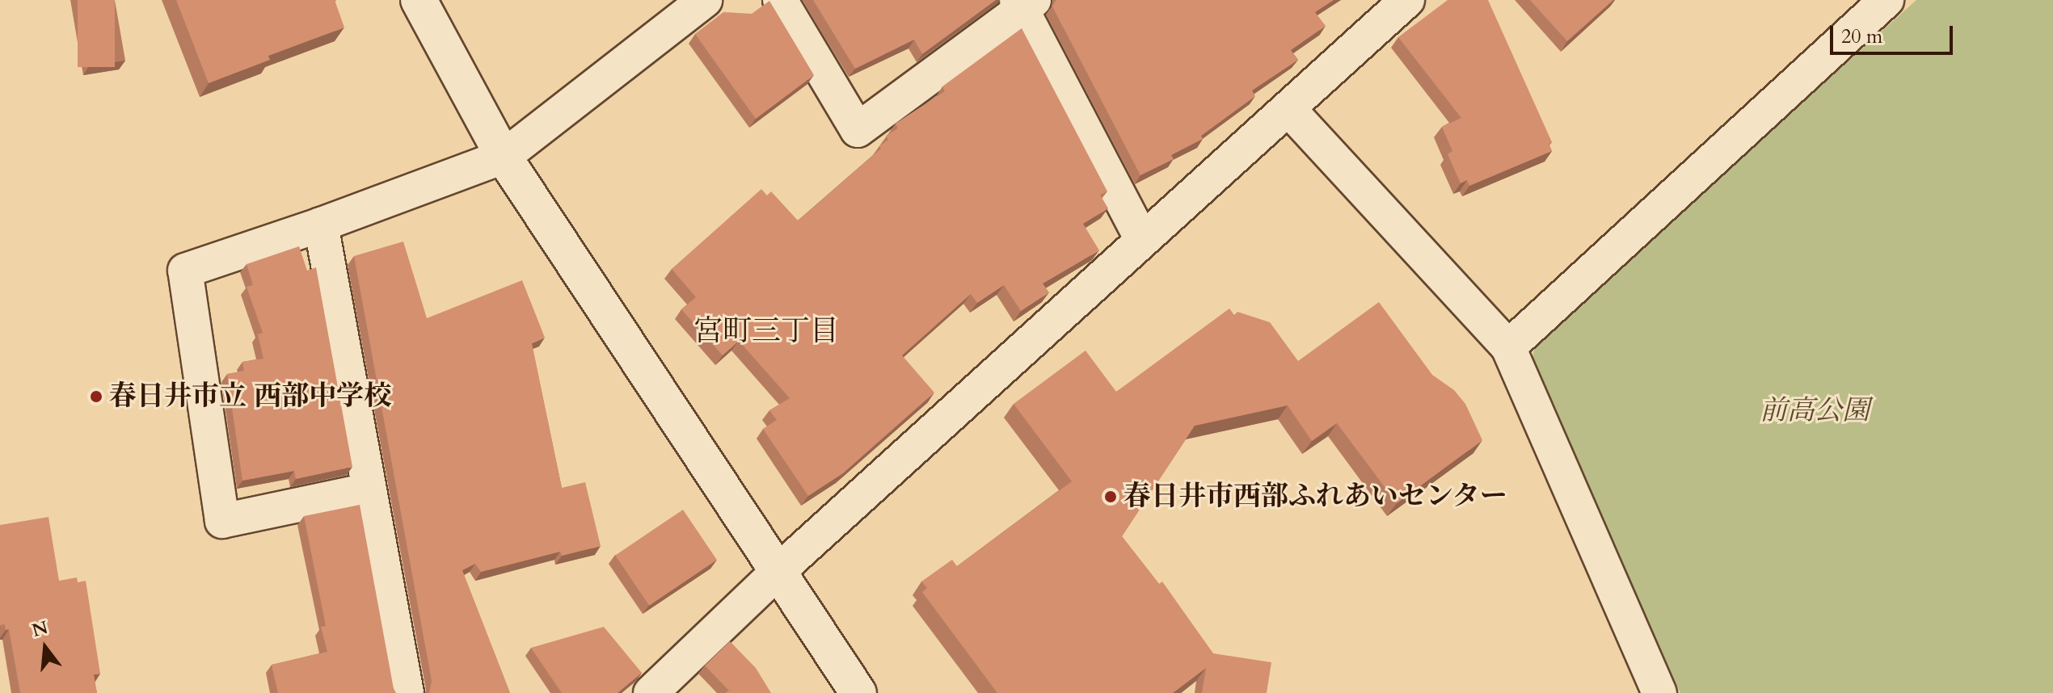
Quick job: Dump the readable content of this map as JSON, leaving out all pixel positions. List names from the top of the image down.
{
  "districts": ["宮町三丁目"],
  "parks": ["前高公園"],
  "places": ["春日井市立 西部中学校", "春日井市西部ふれあいセンター"],
  "scale_bar": "20 m",
  "north": "top"
}
